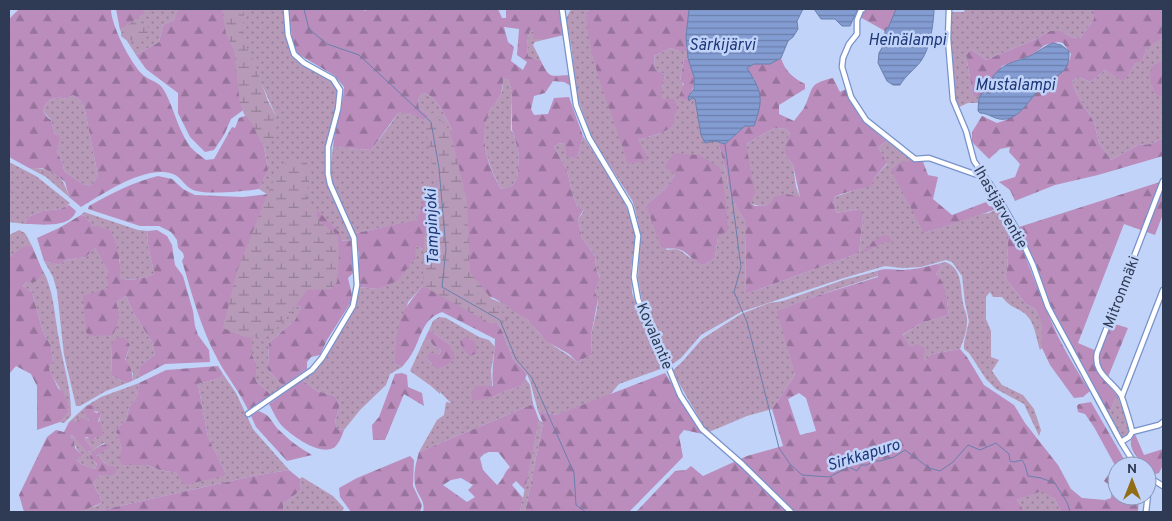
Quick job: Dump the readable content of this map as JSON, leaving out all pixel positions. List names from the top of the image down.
{
  "streets": {
    "street": ["Ihastjärventie", "Mitronmäki", "Kovalantie"]
  },
  "water": [
    "Heinälampi",
    "Särkijärvi",
    "Mustalampi",
    "Tampinjoki",
    "Sirkkapuro"
  ],
  "north": "top"
}
